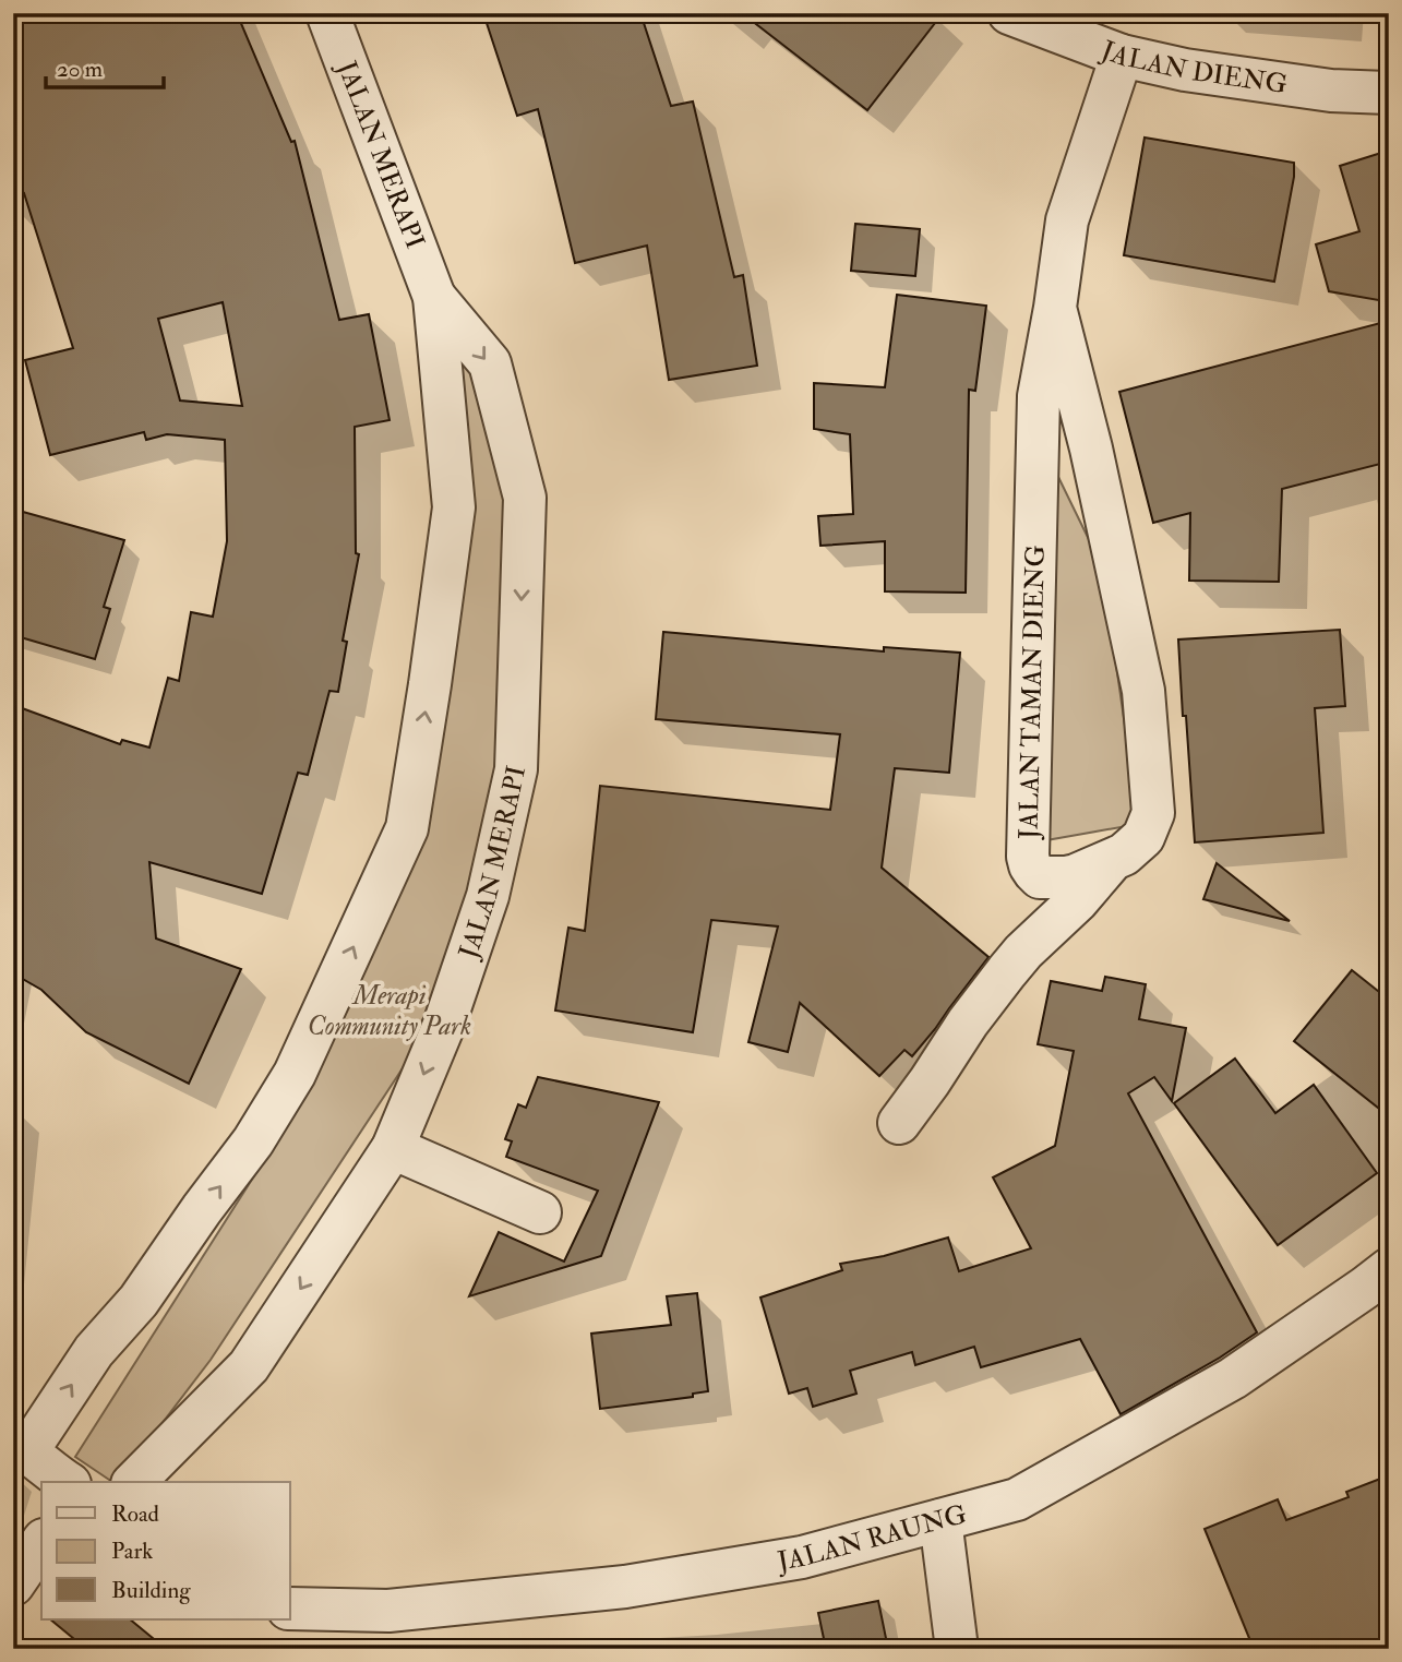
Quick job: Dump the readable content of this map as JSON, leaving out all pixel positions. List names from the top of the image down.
{
  "streets": {
    "street": [
      "JALAN DIENG",
      "JALAN MERAPI",
      "JALAN TAMAN DIENG",
      "JALAN RAUNG"
    ]
  },
  "crossings": [
    ["JALAN DIENG", "JALAN TAMAN DIENG"]
  ],
  "parks": ["Merapi Community Park"],
  "legend": ["Road", "Park", "Building"],
  "scale_bar": "20 m"
}
